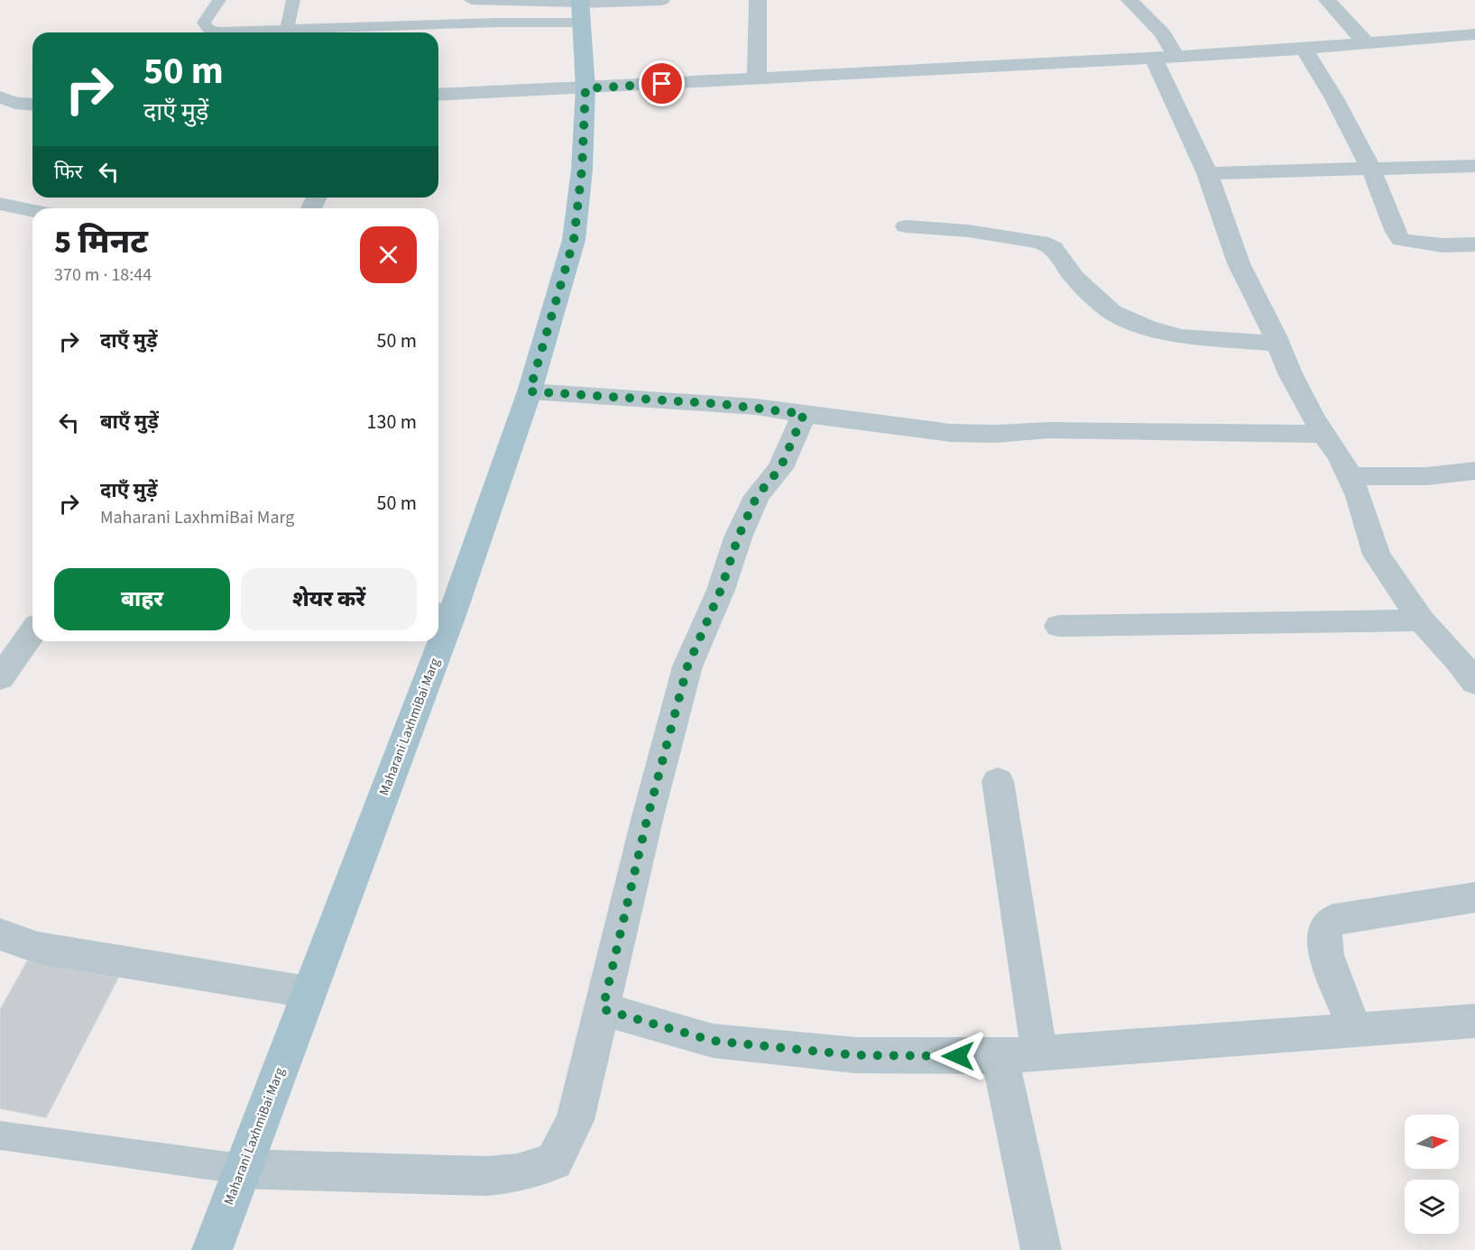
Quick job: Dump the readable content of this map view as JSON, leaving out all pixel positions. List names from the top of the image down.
{
  "streets": {
    "main road": ["Maharani LaxhmiBai Marg"]
  },
  "north": "right",
  "page": {
    "turn": ["50 m", "दाएँ मुड़ें"],
    "then": "फिर",
    "heading": ["5 मिनट", "370 m · 18:44"],
    "list": [
      {
        "name": "दाएँ मुड़ें",
        "value": "50 m"
      },
      {
        "name": "बाएँ मुड़ें",
        "value": "130 m"
      },
      {
        "name": "दाएँ मुड़ें",
        "note": "Maharani LaxhmiBai Marg",
        "value": "50 m"
      }
    ],
    "buttons": ["बाहर", "शेयर करें"]
  }
}
